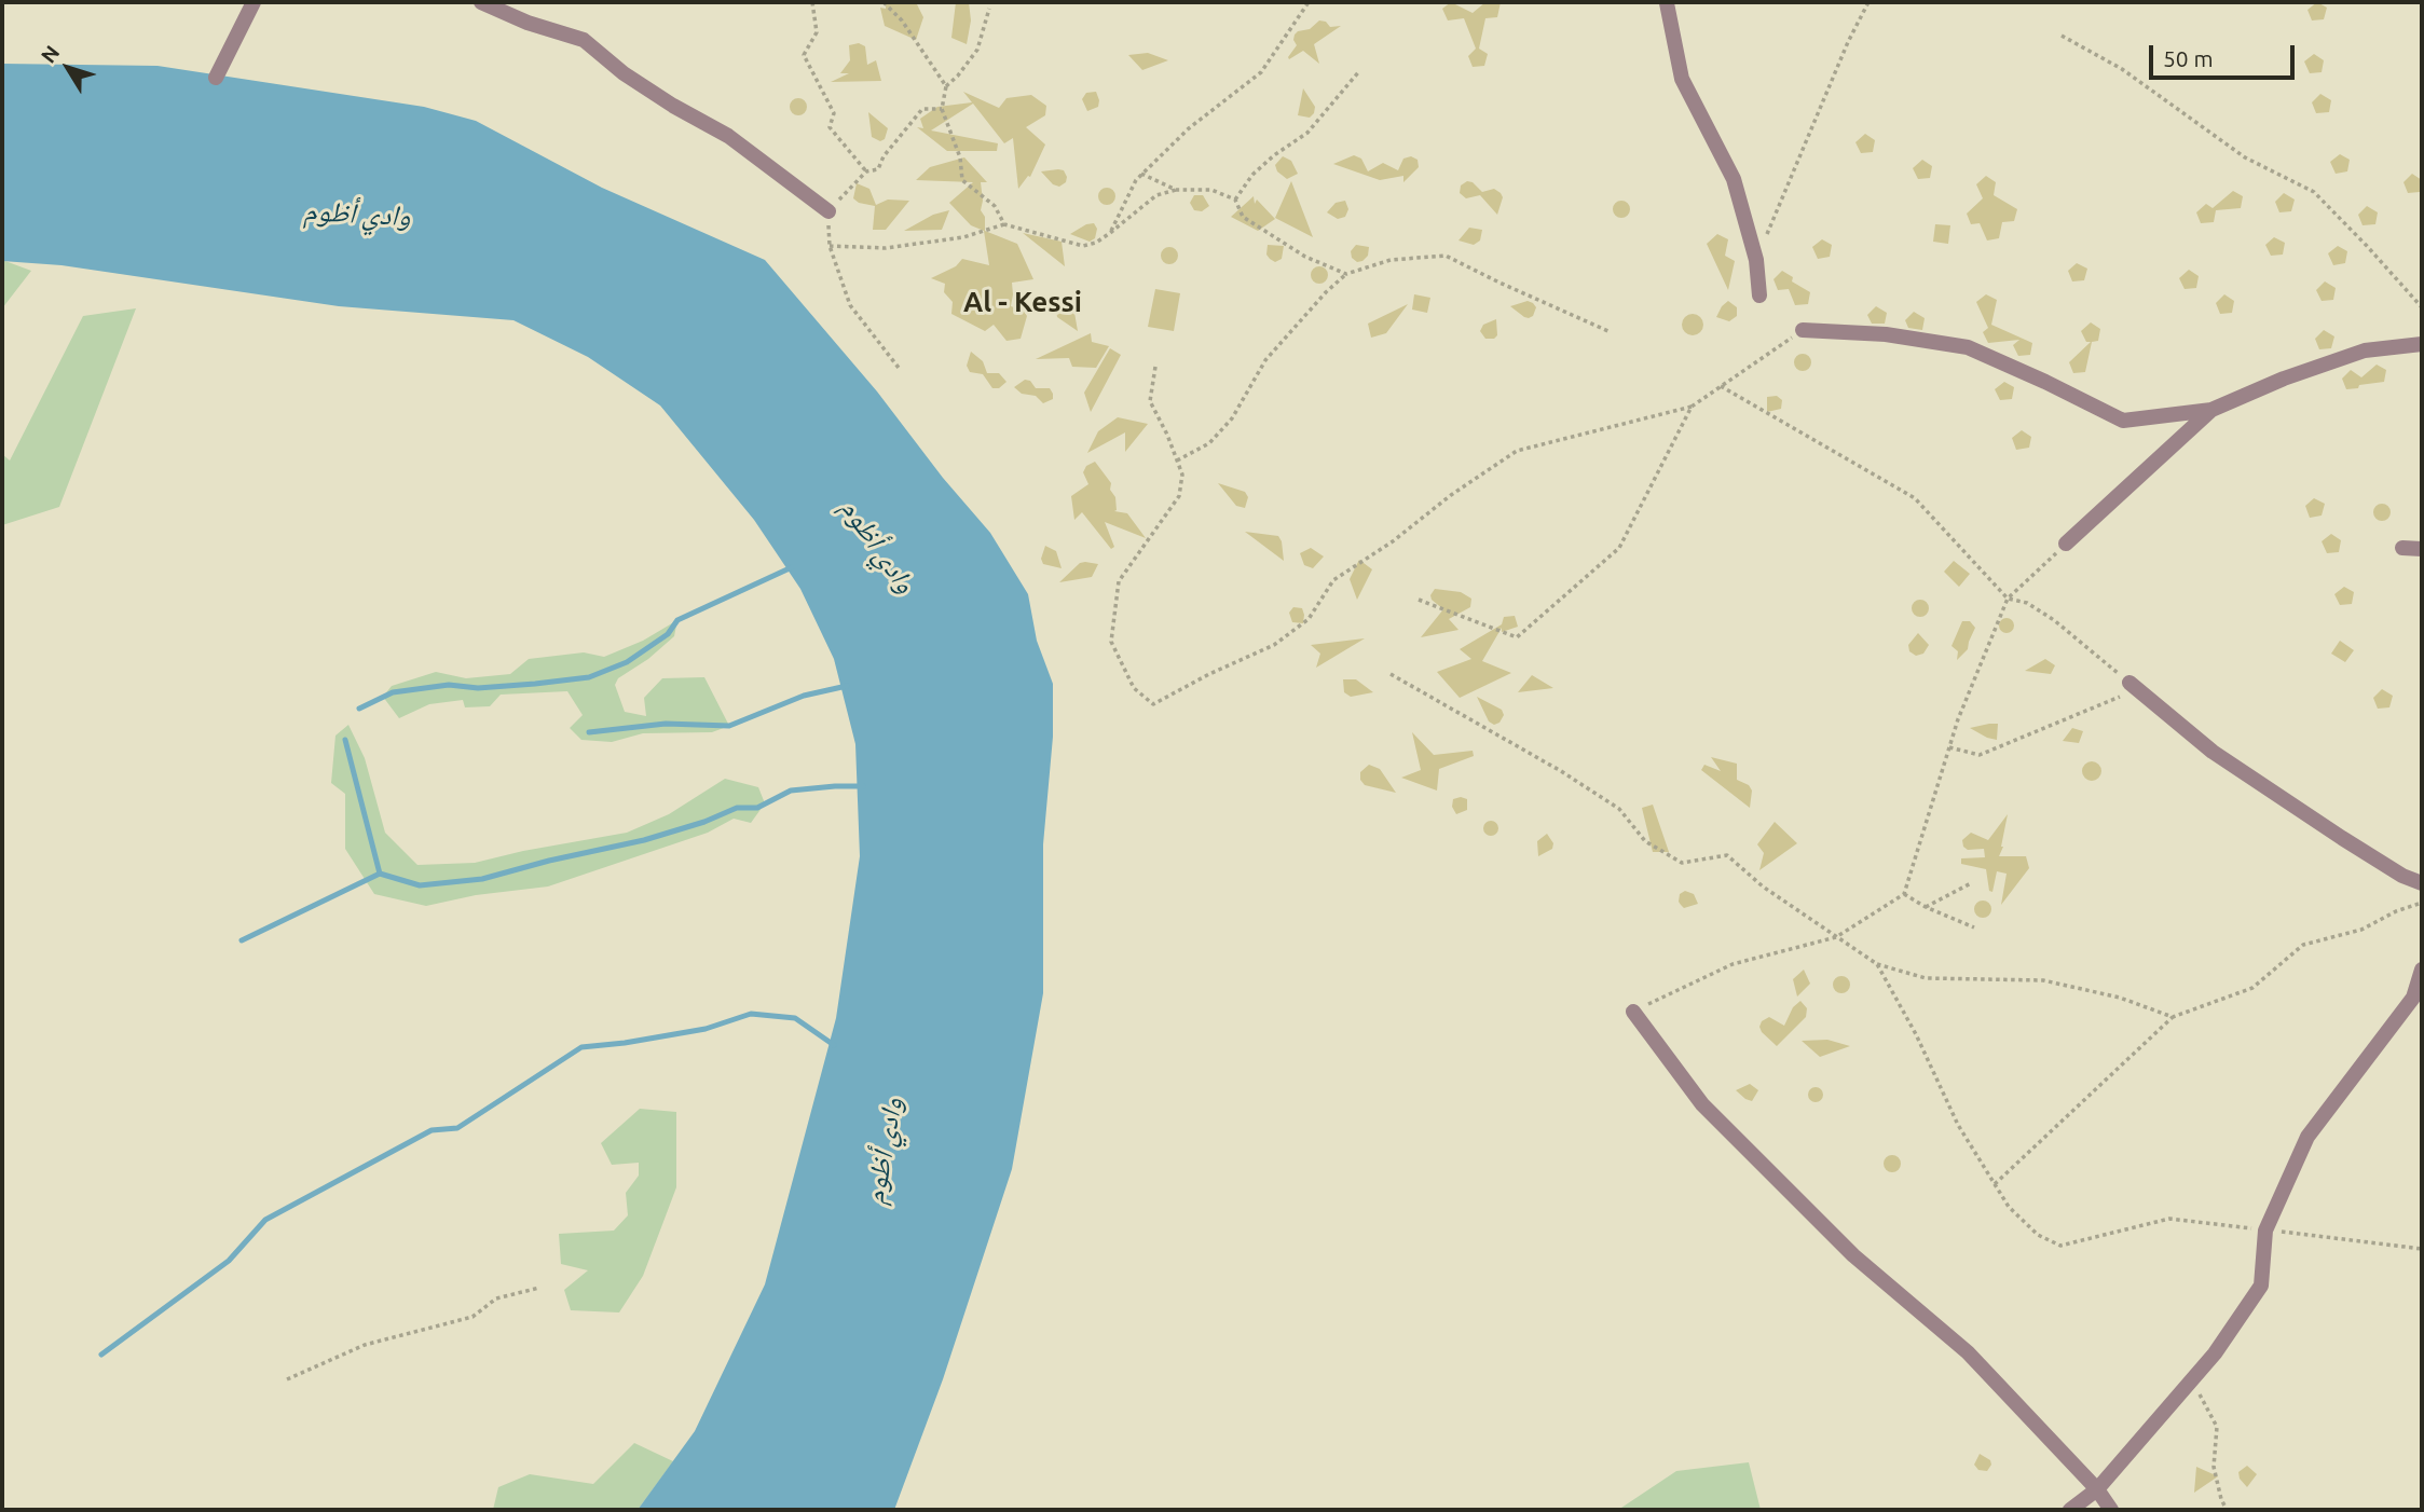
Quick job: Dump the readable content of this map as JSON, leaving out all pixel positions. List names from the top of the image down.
{
  "districts": ["Al - Kessi"],
  "water": ["وادي أظوم"],
  "scale_bar": "50 m",
  "north": "top left"
}
